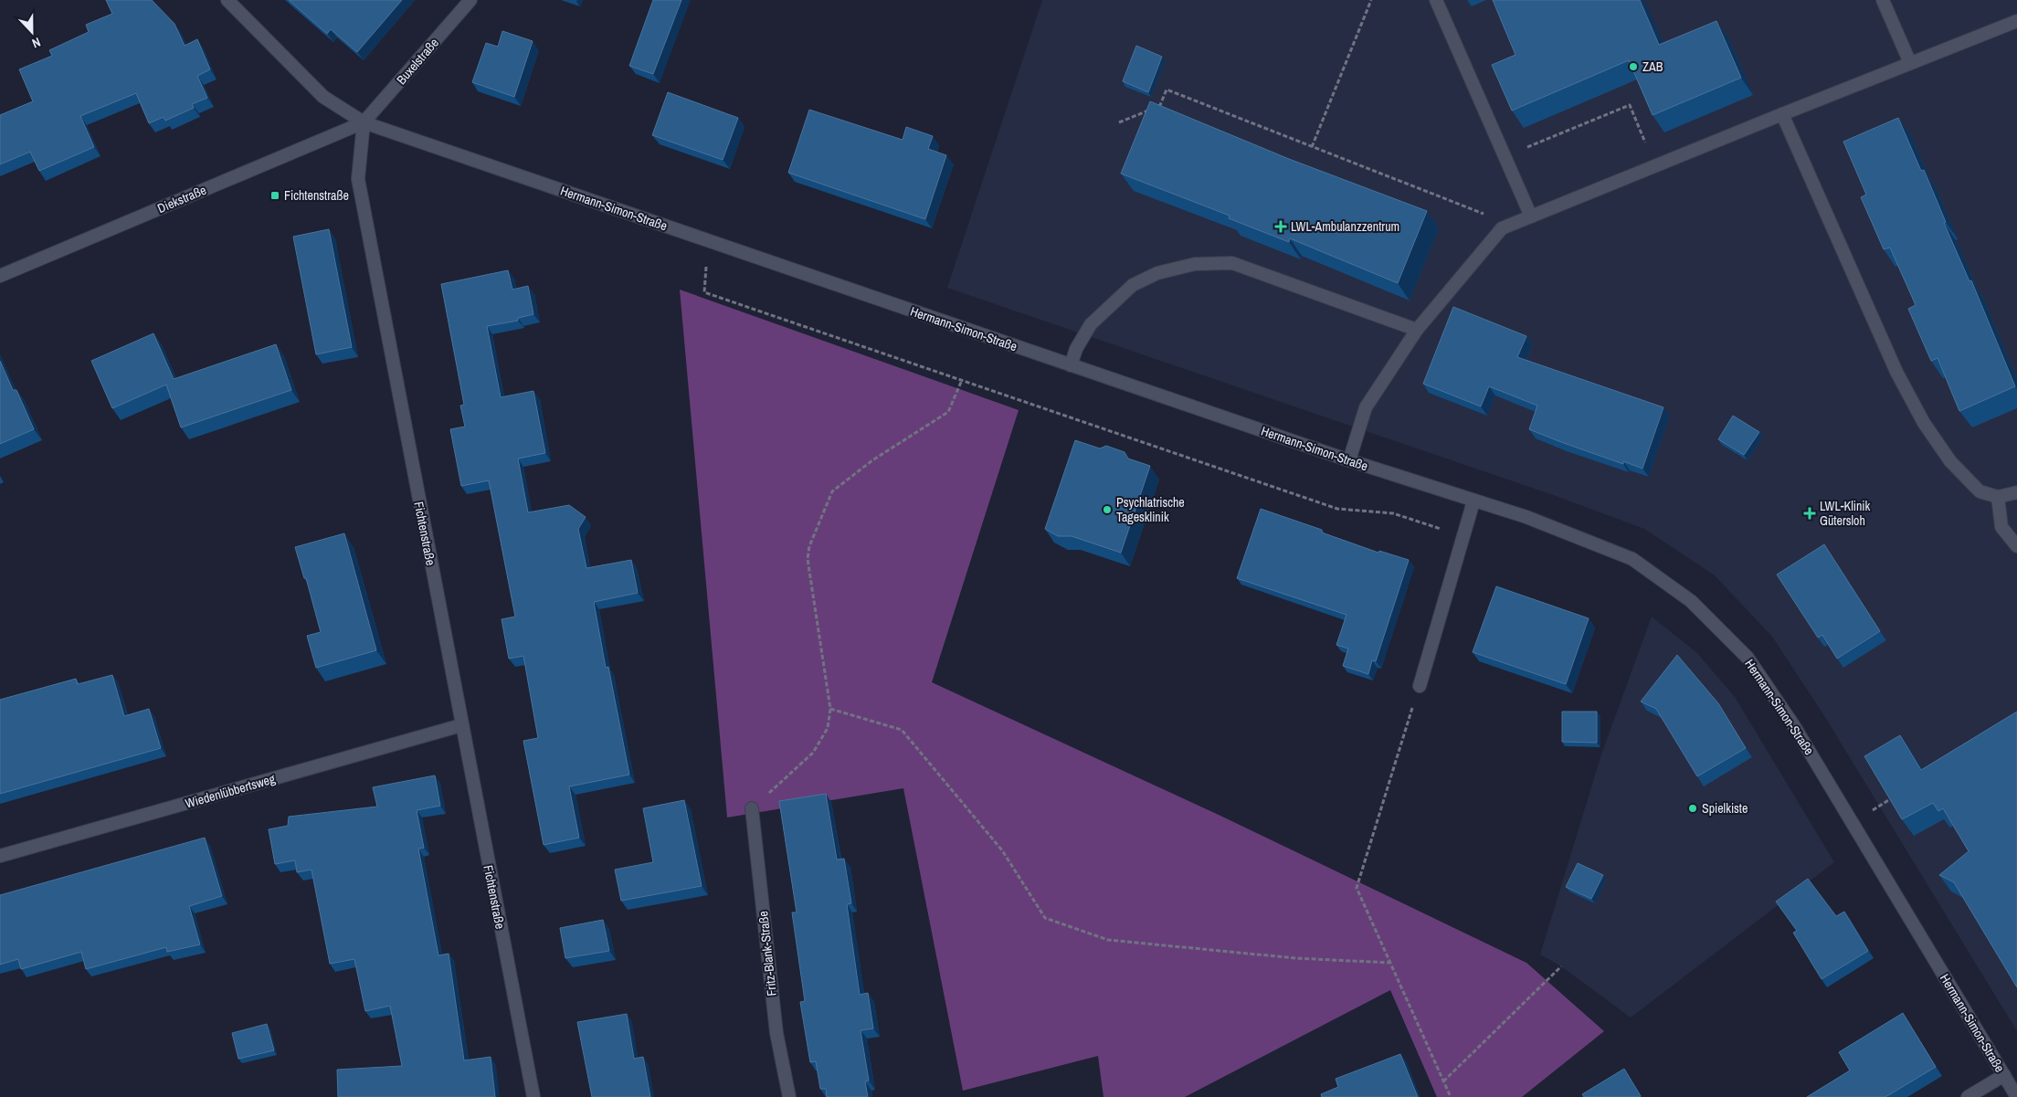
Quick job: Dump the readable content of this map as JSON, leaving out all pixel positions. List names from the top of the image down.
{
  "streets": {
    "street": [
      "Buxelstraße",
      "Diekstraße",
      "Hermann-Simon-Straße",
      "Fichtenstraße",
      "Wiedenlübbertsweg",
      "Fritz-Blank-Straße"
    ]
  },
  "crossings": [
    ["Buxelstraße", "Diekstraße"],
    ["Buxelstraße", "Hermann-Simon-Straße"],
    ["Buxelstraße", "Fichtenstraße"],
    ["Diekstraße", "Hermann-Simon-Straße"],
    ["Diekstraße", "Fichtenstraße"],
    ["Hermann-Simon-Straße", "Fichtenstraße"],
    ["Fichtenstraße", "Wiedenlübbertsweg"]
  ],
  "places": {
    "other": ["ZAB", "Psychlatrische Tagesklinik", "Spielkiste"],
    "transit": ["Fichtenstraße"],
    "health": ["LWL-Ambulanzzentrum", "LWL-Klinik Gütersloh"]
  },
  "north": "bottom"
}
